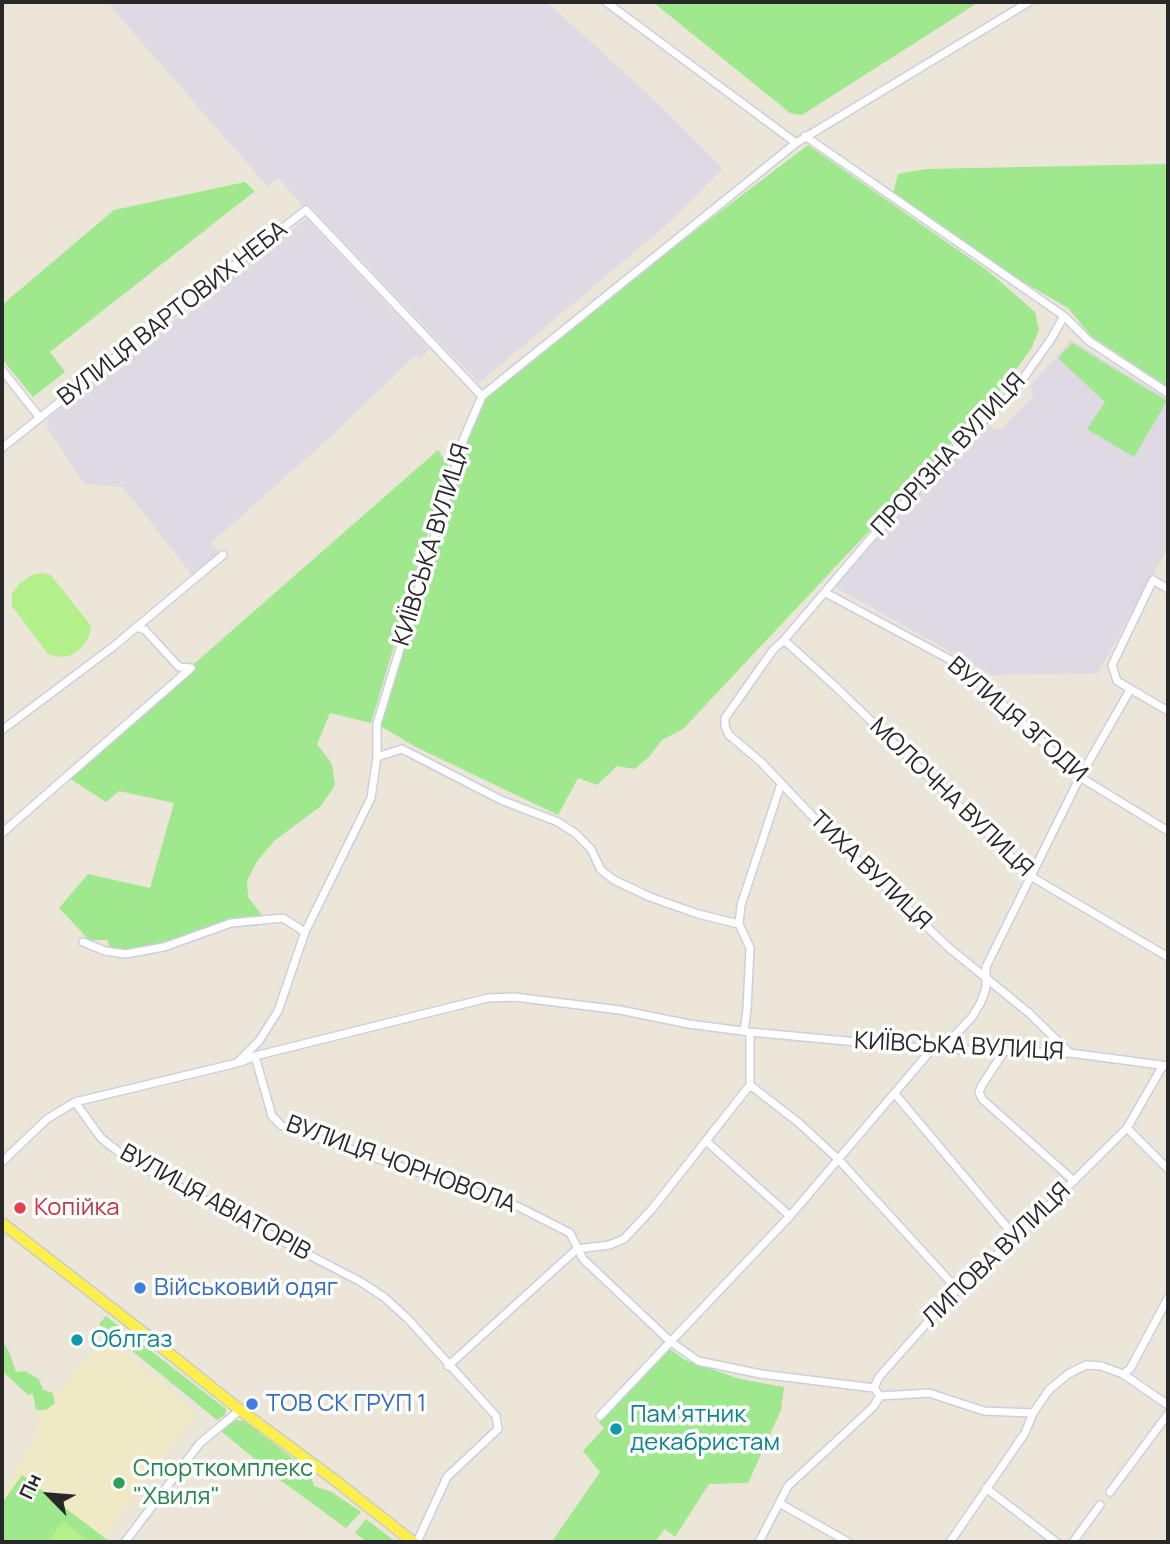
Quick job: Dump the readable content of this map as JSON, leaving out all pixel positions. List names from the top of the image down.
{
  "streets": {
    "street": [
      "ВУЛИЦЯ ВАРТОВИХ НЕБА",
      "ПРОРІЗНА ВУЛИЦЯ",
      "КИЇВСЬКА ВУЛИЦЯ",
      "ВУЛИЦЯ ЗГОДИ",
      "МОЛОЧНА ВУЛИЦЯ",
      "ТИХА ВУЛИЦЯ",
      "ВУЛИЦЯ ЧОРНОВОЛА",
      "ВУЛИЦЯ АВІАТОРІВ",
      "ЛИПОВА ВУЛИЦЯ"
    ]
  },
  "crossings": [
    ["ВУЛИЦЯ ВАРТОВИХ НЕБА", "КИЇВСЬКА ВУЛИЦЯ"],
    ["ПРОРІЗНА ВУЛИЦЯ", "ВУЛИЦЯ ЗГОДИ"],
    ["ПРОРІЗНА ВУЛИЦЯ", "МОЛОЧНА ВУЛИЦЯ"],
    ["ПРОРІЗНА ВУЛИЦЯ", "ТИХА ВУЛИЦЯ"],
    ["КИЇВСЬКА ВУЛИЦЯ", "ТИХА ВУЛИЦЯ"],
    ["КИЇВСЬКА ВУЛИЦЯ", "ВУЛИЦЯ ЧОРНОВОЛА"],
    ["КИЇВСЬКА ВУЛИЦЯ", "ВУЛИЦЯ АВІАТОРІВ"],
    ["КИЇВСЬКА ВУЛИЦЯ", "ЛИПОВА ВУЛИЦЯ"],
    ["ВУЛИЦЯ ЧОРНОВОЛА", "ЛИПОВА ВУЛИЦЯ"]
  ],
  "places": [
    "Копійка",
    "Військовий одяг",
    "Облгаз",
    "ТОВ СК ГРУП 1",
    "Пам'ятник декабристам",
    "Спорткомплекс \"Хвиля\""
  ],
  "north": "top left"
}
